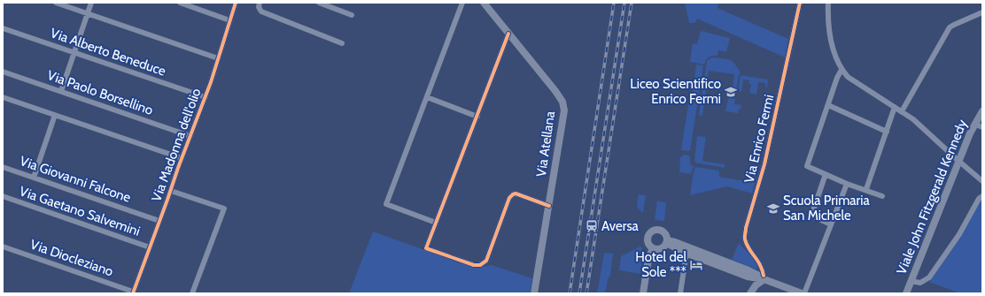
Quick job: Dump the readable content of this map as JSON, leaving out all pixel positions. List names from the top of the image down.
{
  "streets": {
    "main road": ["Via Atellana", "Viale John Fitzgerald Kennedy"],
    "street": [
      "Via Alberto Beneduce",
      "Via Paolo Borsellino",
      "Via Enrico Fermi",
      "Via Madonna dell'olio",
      "Via Giovanni Falcone",
      "Via Gaetano Salvemini",
      "Via Diocleziano"
    ]
  },
  "crossings": [
    ["Via Alberto Beneduce", "Via Madonna dell'olio"],
    ["Via Paolo Borsellino", "Via Madonna dell'olio"],
    ["Via Madonna dell'olio", "Via Giovanni Falcone"],
    ["Via Madonna dell'olio", "Via Gaetano Salvemini"],
    ["Via Madonna dell'olio", "Via Diocleziano"]
  ],
  "places": {
    "school or university": ["Liceo Scientifico Enrico Fermi", "Scuola Primaria San Michele"],
    "station": ["Aversa"],
    "hotel": ["Hotel del Sole ***"]
  }
}
